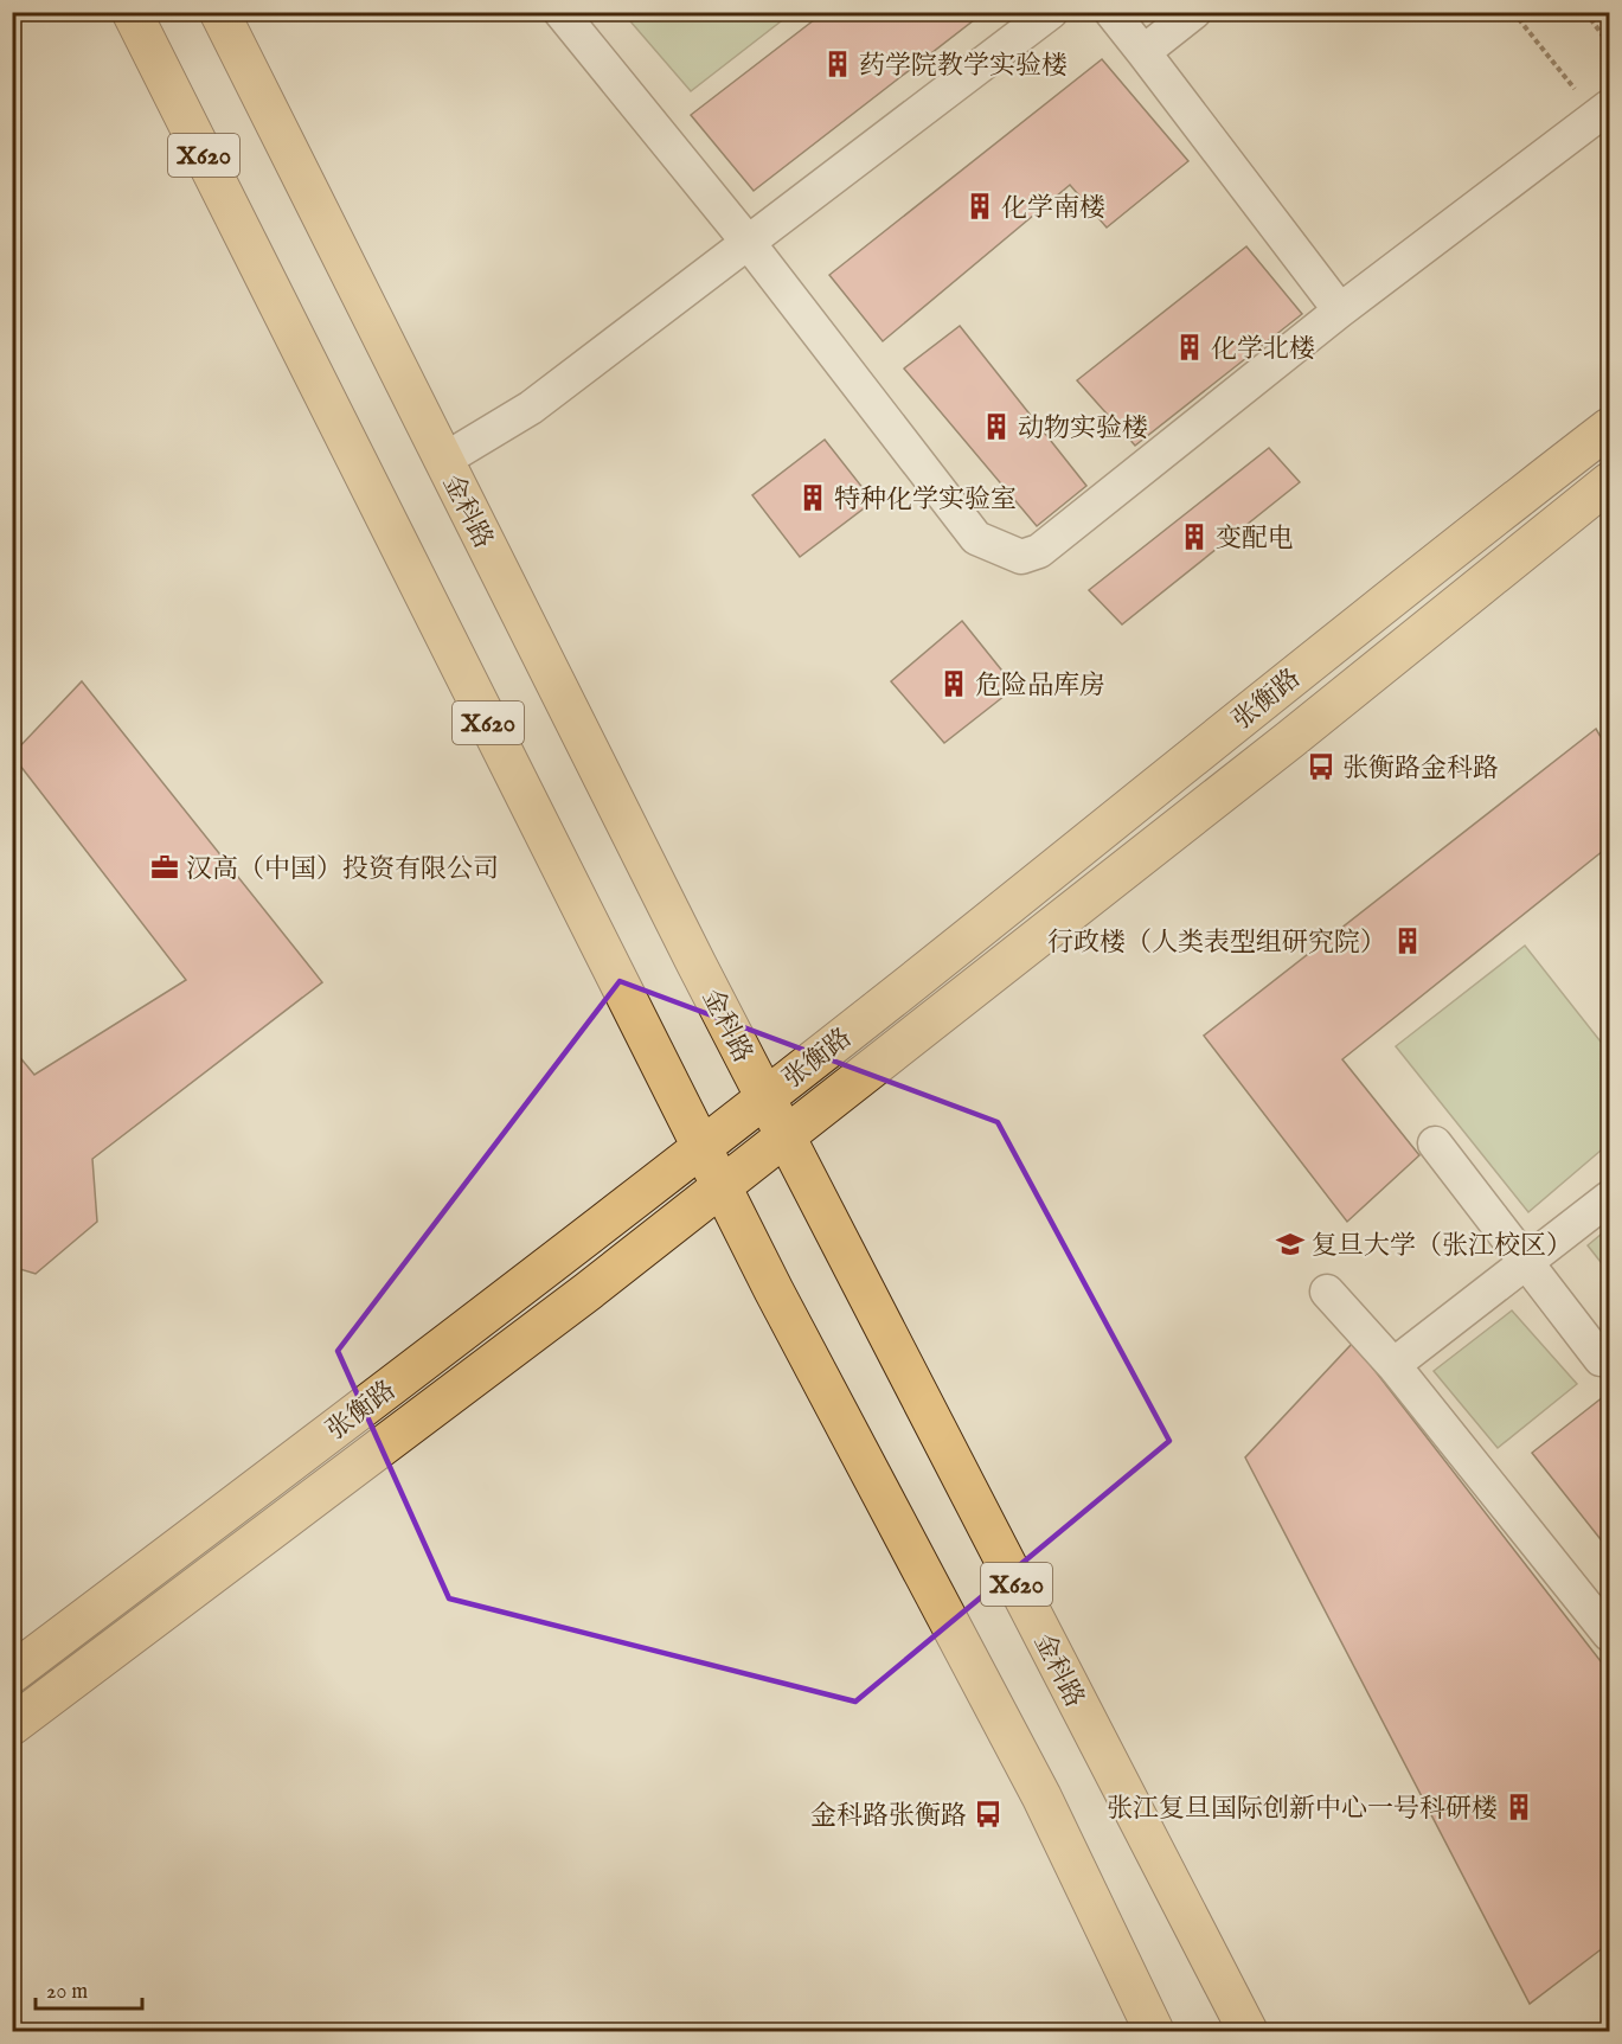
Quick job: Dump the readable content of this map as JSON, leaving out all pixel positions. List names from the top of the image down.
{
  "streets": {
    "main road": ["X620", "金科路", "张衡路"]
  },
  "crossings": [
    ["X620", "张衡路"],
    ["金科路", "张衡路"]
  ],
  "places": {
    "building": [
      "药学院教学实验楼",
      "化学南楼",
      "化学北楼",
      "动物实验楼",
      "特种化学实验室",
      "变配电",
      "危险品库房",
      "行政楼（人类表型组研究院）",
      "张江复旦国际创新中心一号科研楼"
    ],
    "bus stop": ["张衡路金科路", "金科路张衡路"],
    "office": ["汉高（中国）投资有限公司"],
    "school or university": ["复旦大学（张江校区）"]
  },
  "scale_bar": "20 m"
}
